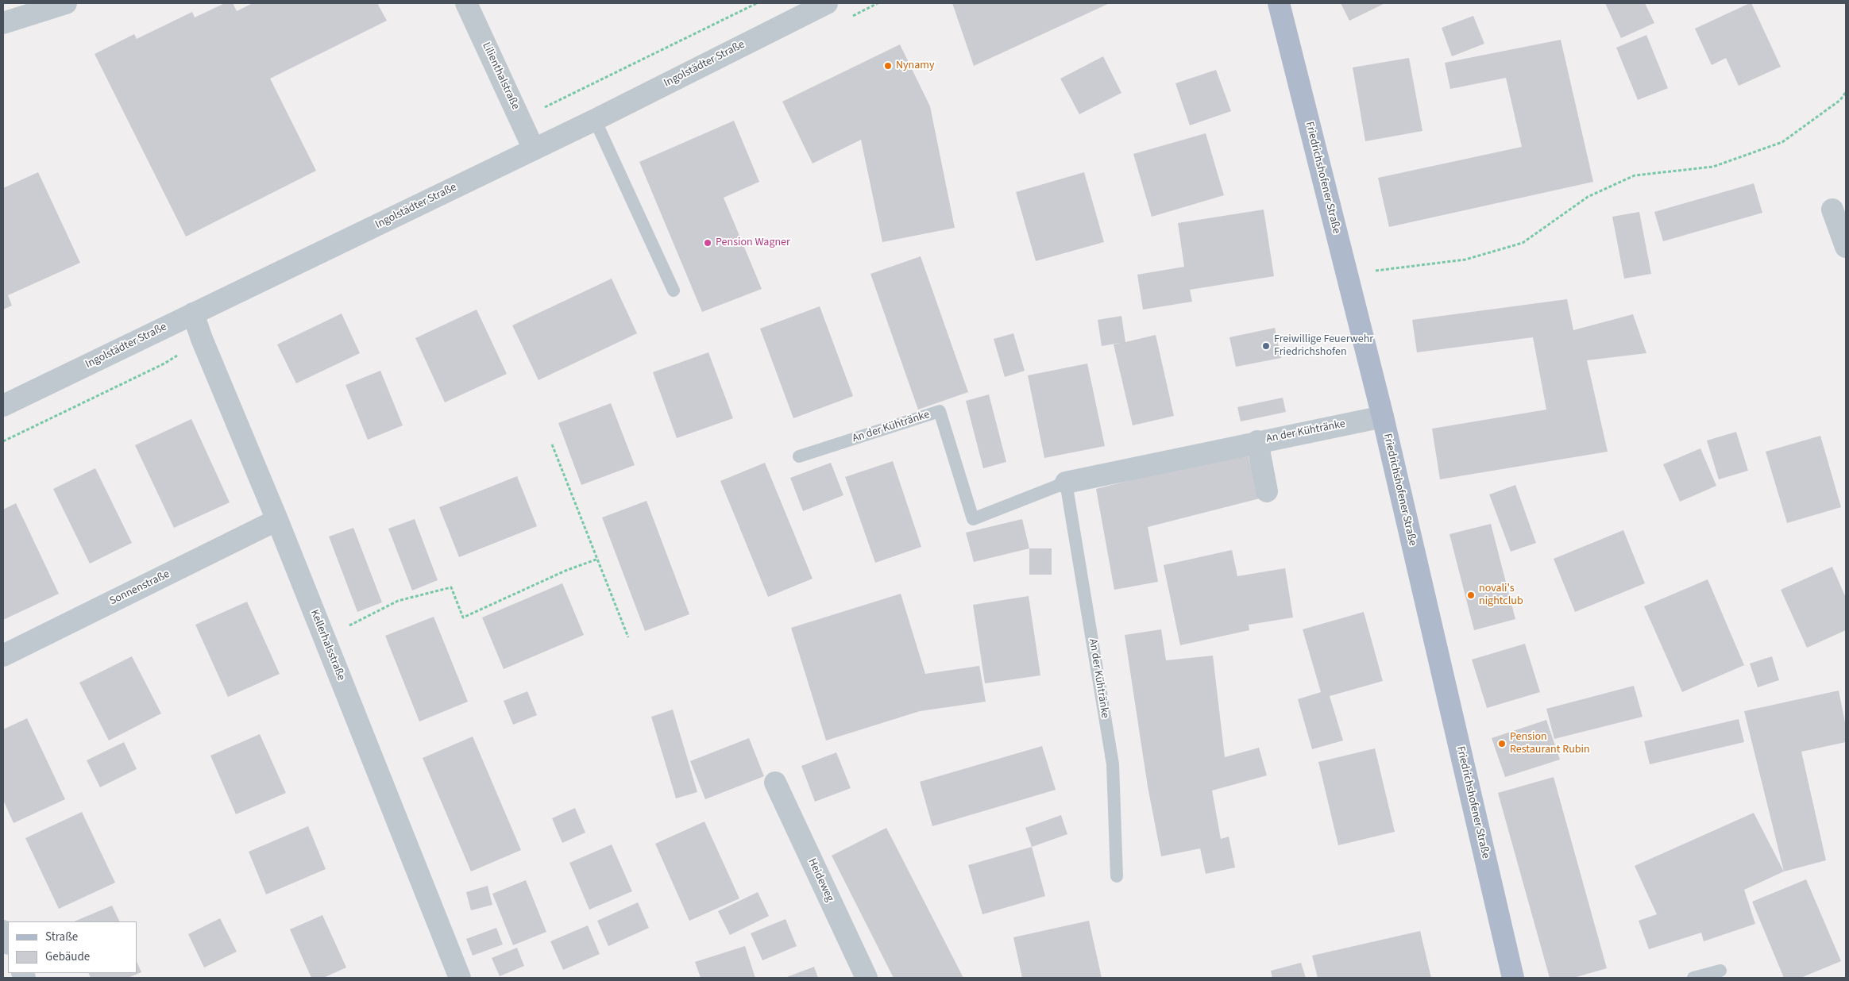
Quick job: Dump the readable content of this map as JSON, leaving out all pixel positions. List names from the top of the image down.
{
  "streets": {
    "main road": ["Friedrichshofener Straße"],
    "street": [
      "Ingolstädter Straße",
      "Lilienthalstraße",
      "An der Kühtränke",
      "Sonnenstraße",
      "Kellerhalsstraße",
      "Heideweg"
    ]
  },
  "crossings": [
    ["Ingolstädter Straße", "Lilienthalstraße"],
    ["Ingolstädter Straße", "Kellerhalsstraße"],
    ["Friedrichshofener Straße", "An der Kühtränke"],
    ["Sonnenstraße", "Kellerhalsstraße"]
  ],
  "places": [
    "Nynamy",
    "Pension Wagner",
    "Freiwillige Feuerwehr Friedrichshofen",
    "novali's nightclub",
    "Pension Restaurant Rubin"
  ],
  "legend": ["Straße", "Gebäude"]
}
